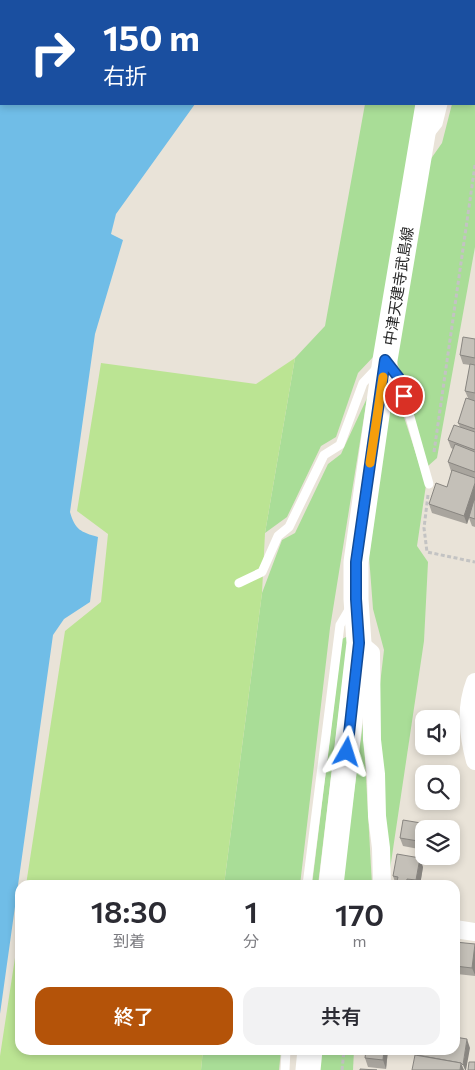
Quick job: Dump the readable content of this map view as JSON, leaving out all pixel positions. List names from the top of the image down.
{
  "streets": {
    "main road": ["中津天建寺武島線"]
  },
  "page": {
    "turn": ["150 m", "右折"],
    "eta": [
      "18:30",
      "到着",
      "1",
      "分",
      "170",
      "m"
    ],
    "buttons": ["終了", "共有"]
  }
}
